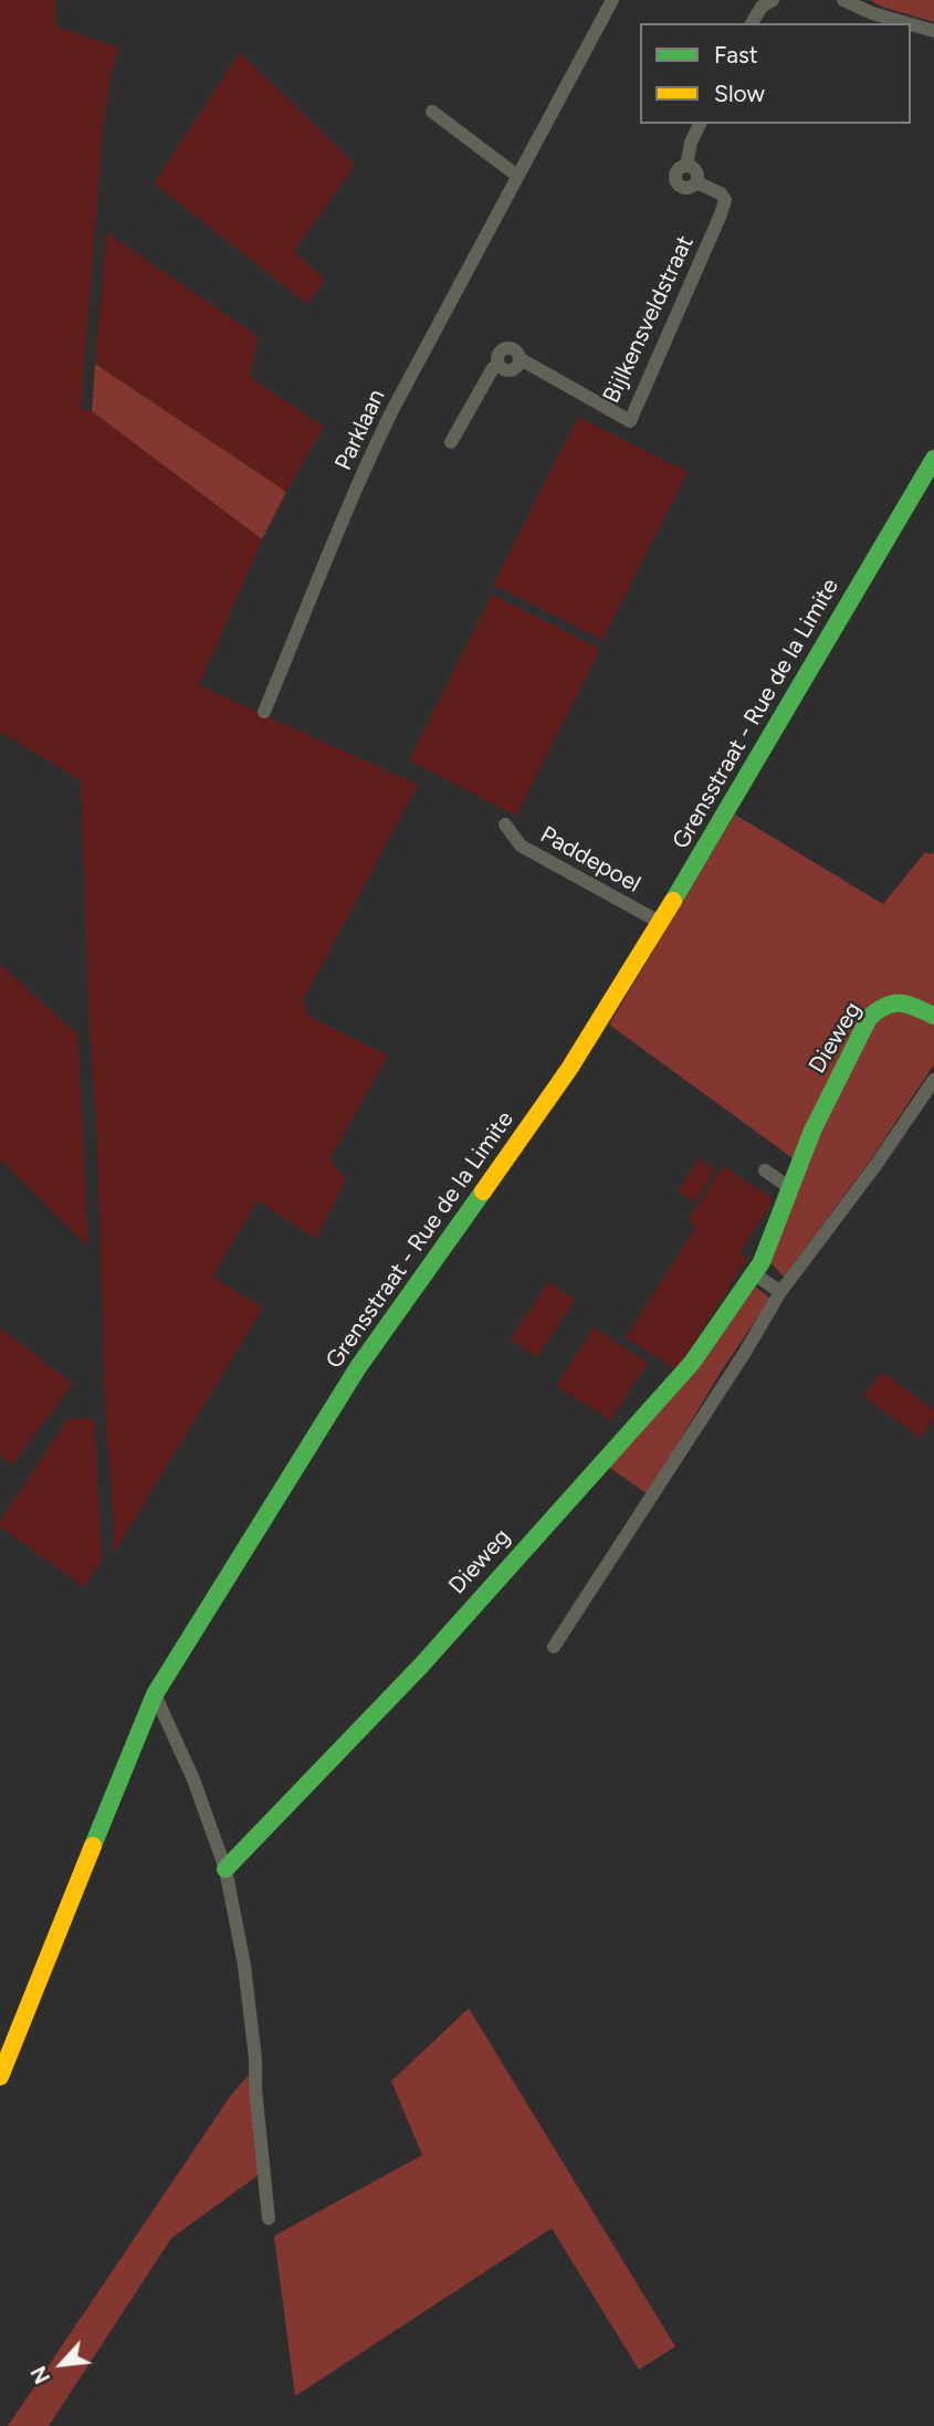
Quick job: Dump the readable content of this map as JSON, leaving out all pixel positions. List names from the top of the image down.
{
  "streets": {
    "street": [
      "Bijlkensveldstraat",
      "Parklaan",
      "Grensstraat - Rue de la Limite",
      "Paddepoel",
      "Dieweg"
    ]
  },
  "crossings": [
    ["Grensstraat - Rue de la Limite", "Paddepoel"]
  ],
  "legend": ["Fast", "Slow"],
  "north": "bottom left"
}
